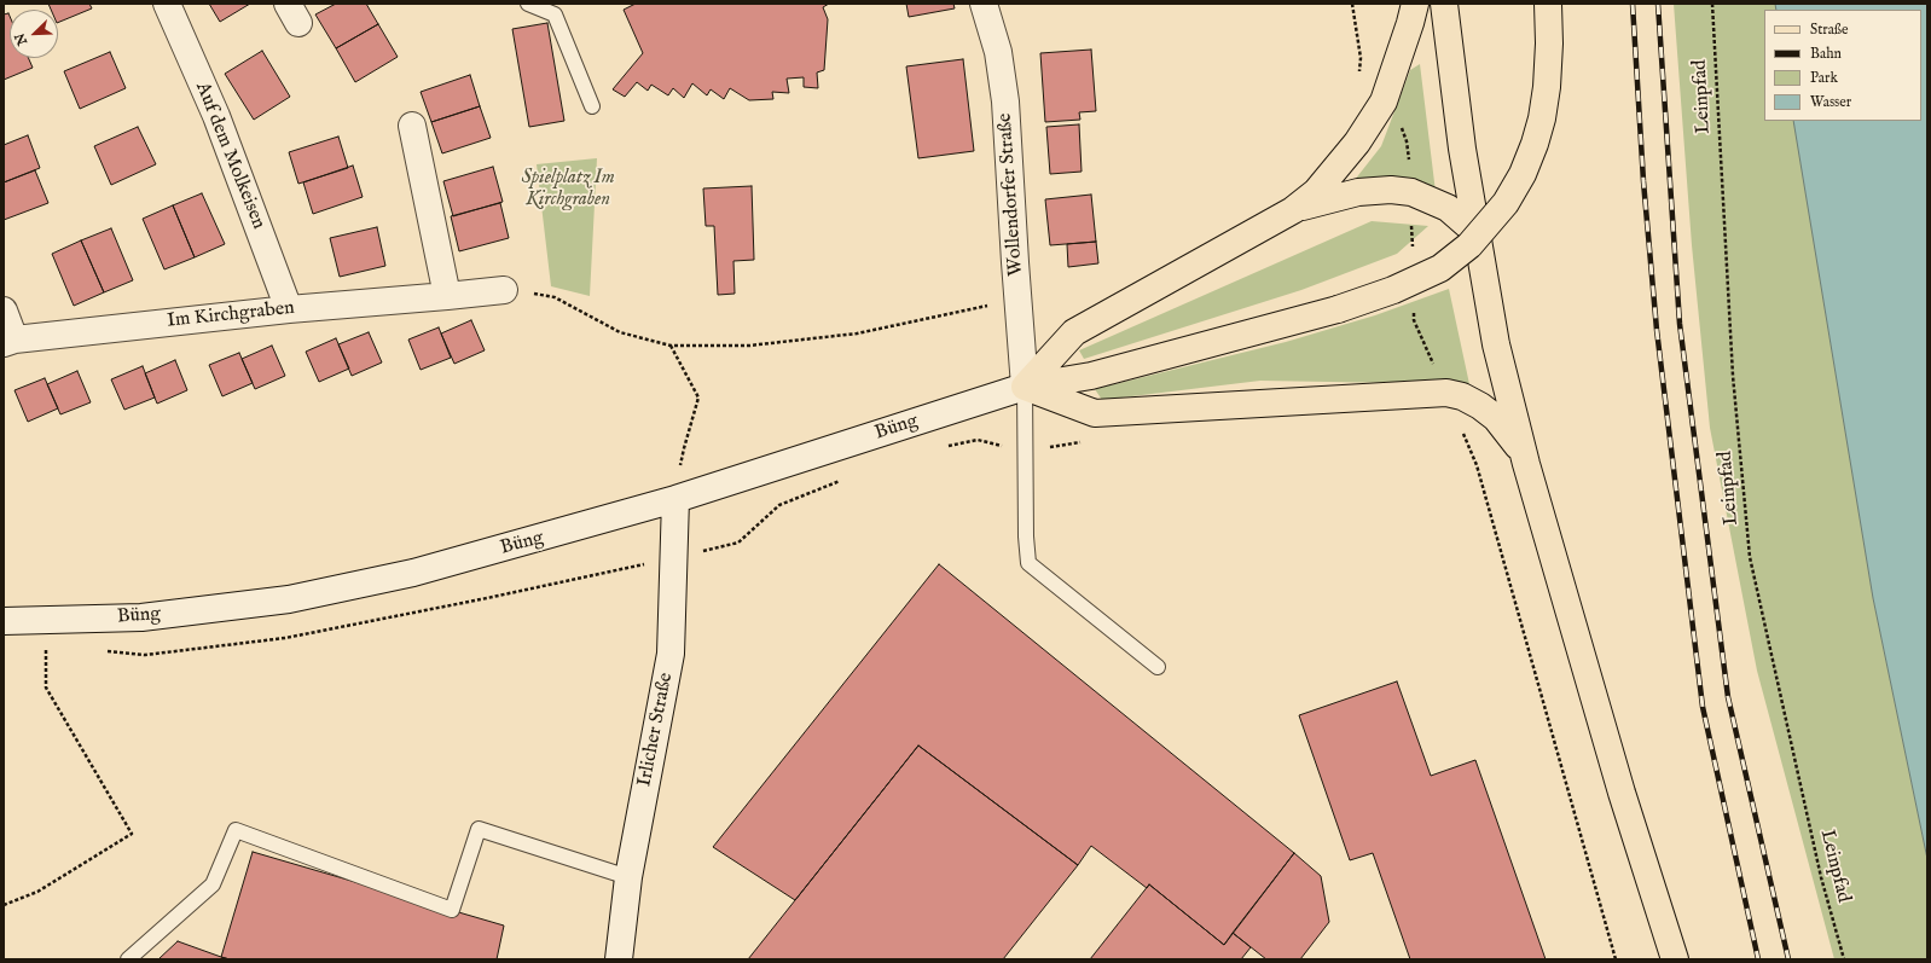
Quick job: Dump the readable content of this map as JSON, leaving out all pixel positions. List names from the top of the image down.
{
  "streets": {
    "street": [
      "Auf dem Molkeisen",
      "Wollendorfer Straße",
      "Im Kirchgraben",
      "Büng",
      "Irlicher Straße"
    ],
    "path": ["Leinpfad"]
  },
  "crossings": [
    ["Auf dem Molkeisen", "Im Kirchgraben"],
    ["Wollendorfer Straße", "Büng"],
    ["Büng", "Irlicher Straße"]
  ],
  "parks": ["Spielplatz Im Kirchgraben"],
  "legend": [
    "Straße",
    "Bahn",
    "Park",
    "Wasser"
  ],
  "north": "bottom left"
}
